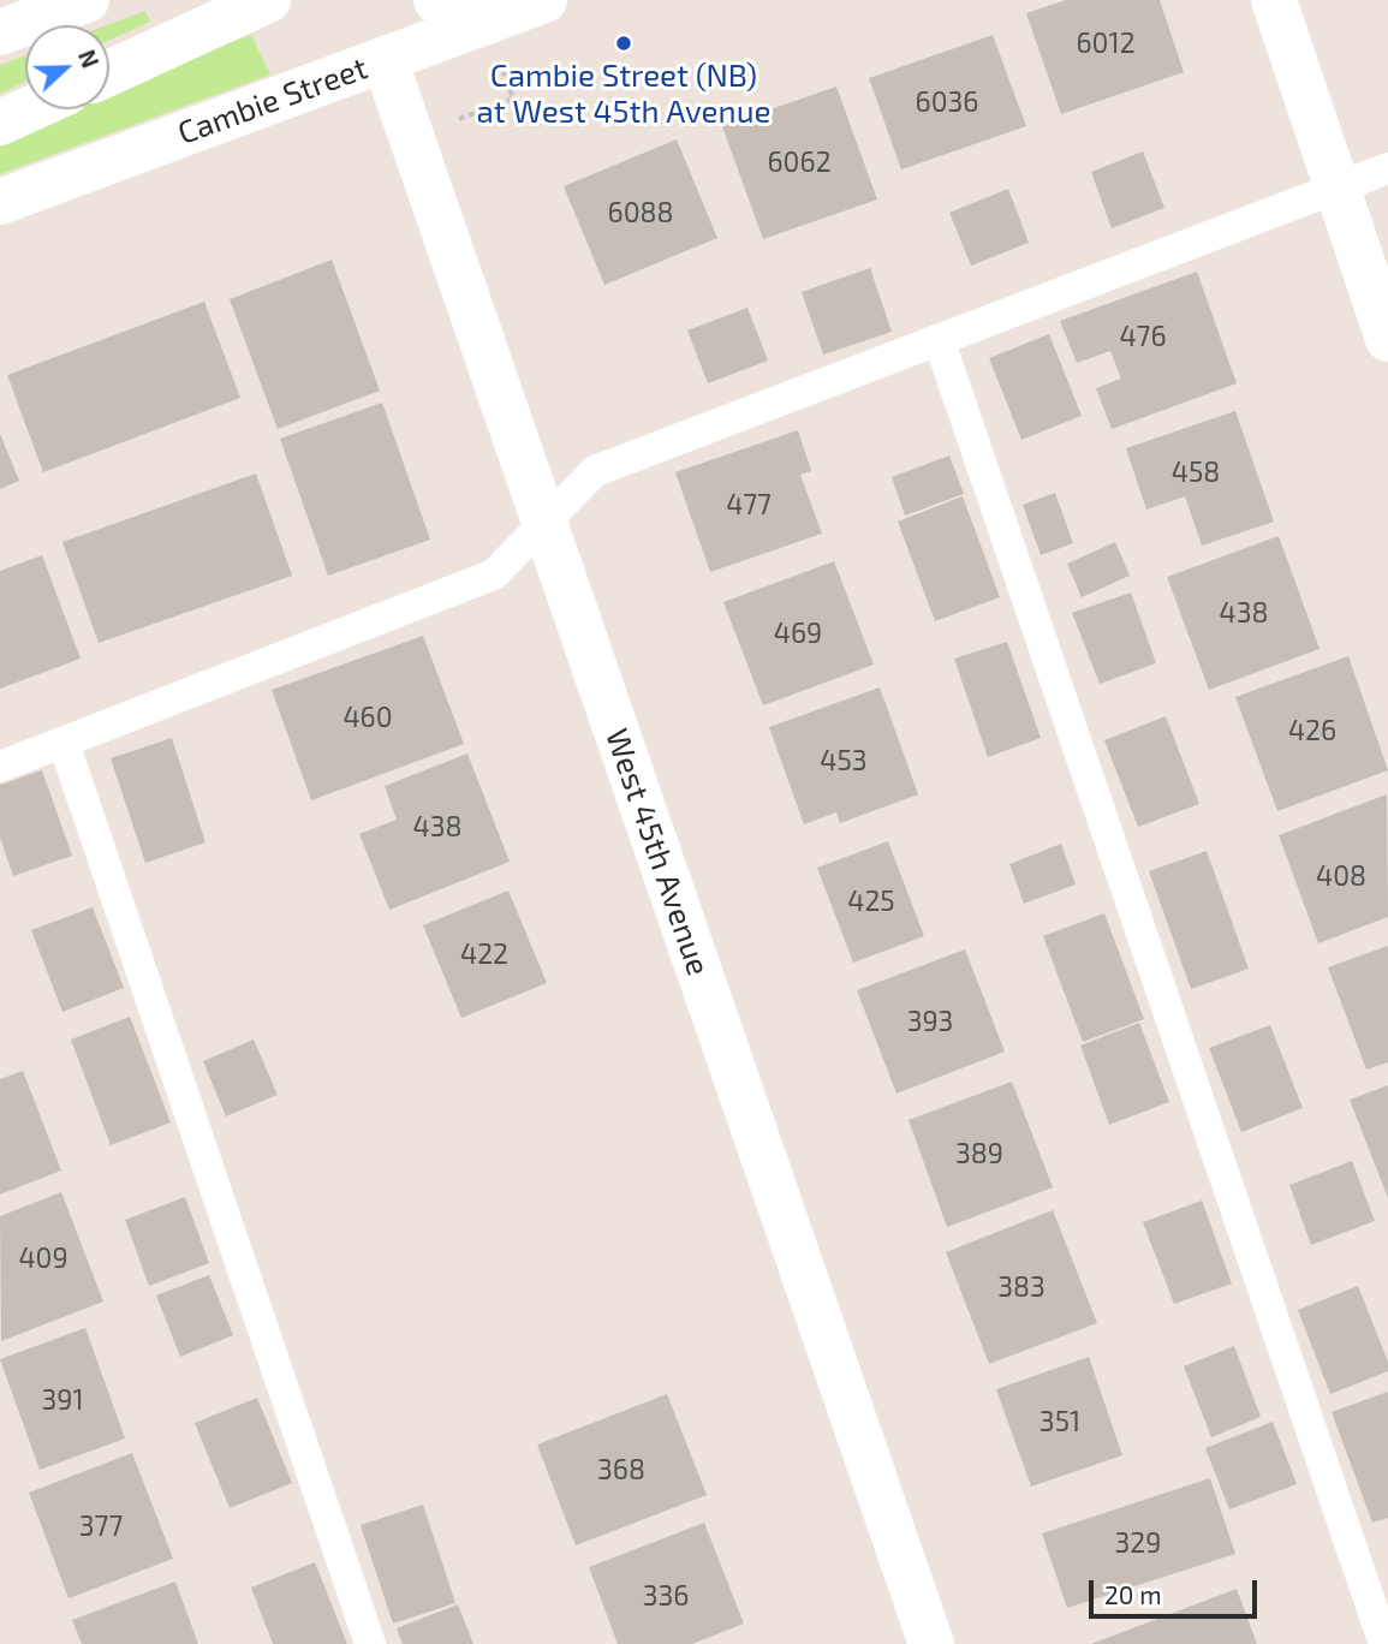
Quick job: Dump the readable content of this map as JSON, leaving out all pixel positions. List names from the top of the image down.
{
  "streets": {
    "street": ["Cambie Street", "West 45th Avenue"]
  },
  "crossings": [
    ["Cambie Street", "West 45th Avenue"]
  ],
  "places": ["Cambie Street (NB) at West 45th Avenue"],
  "house_numbers": [
    "6012",
    "6036",
    "6062",
    "6088",
    "476",
    "458",
    "477",
    "438",
    "469",
    "460",
    "426",
    "453",
    "438",
    "408",
    "425",
    "422",
    "393",
    "389",
    "409",
    "383",
    "391",
    "351",
    "368",
    "377",
    "329",
    "336"
  ],
  "scale_bar": "20 m",
  "north": "right"
}
